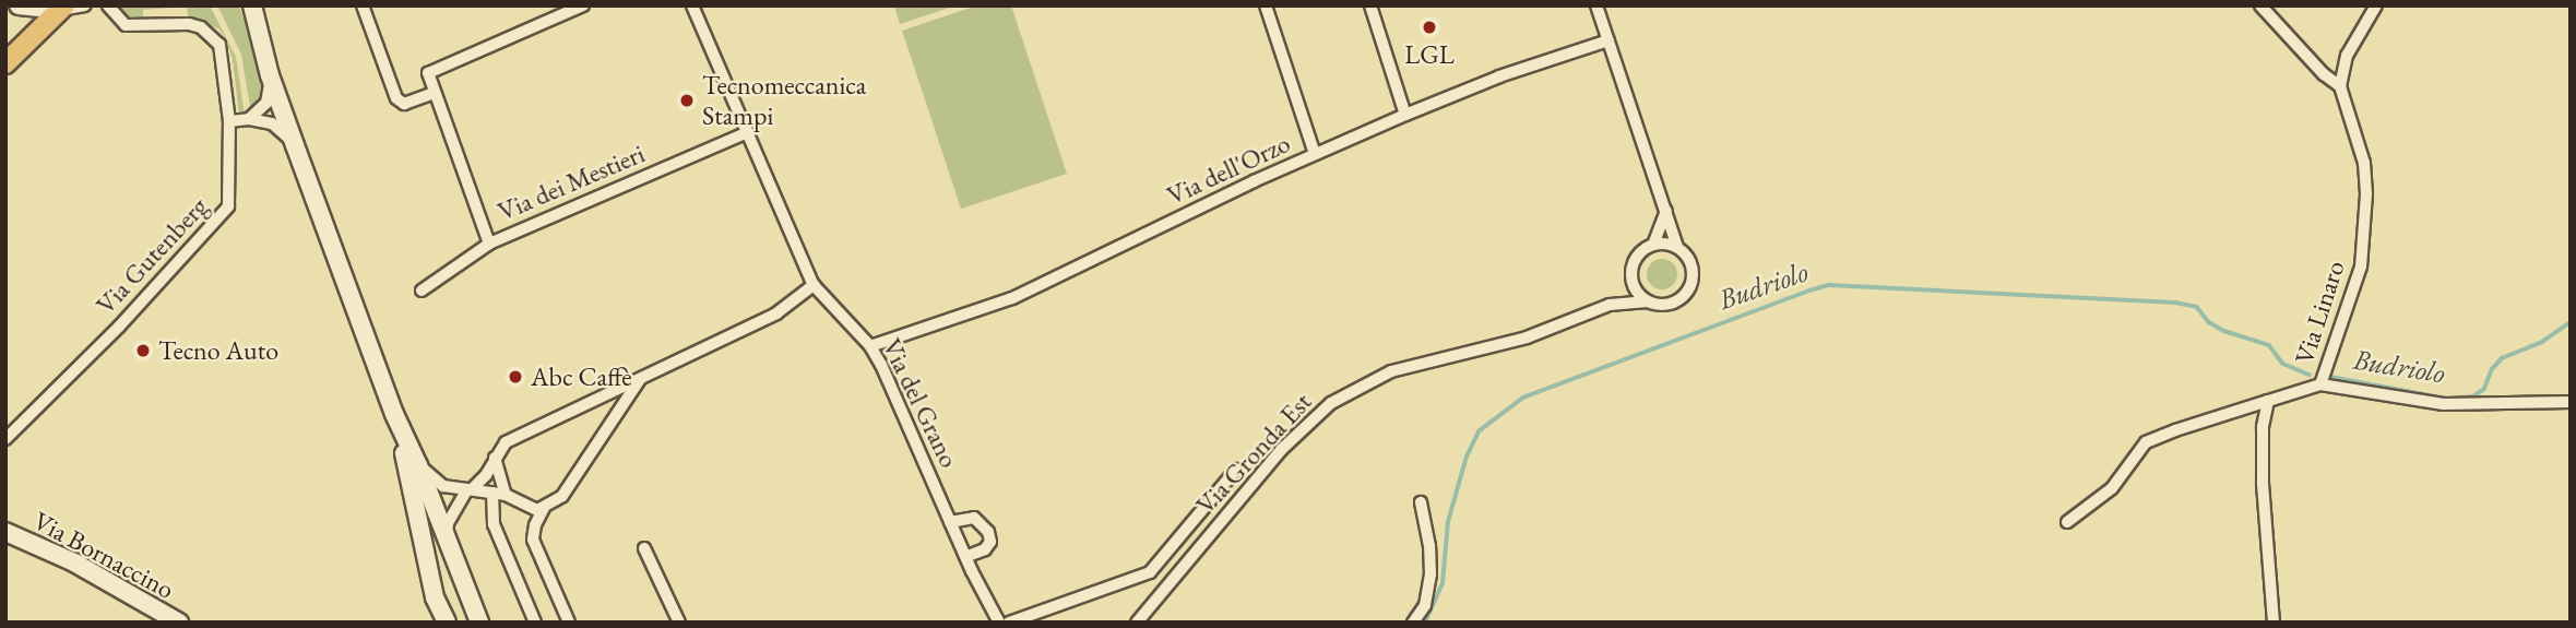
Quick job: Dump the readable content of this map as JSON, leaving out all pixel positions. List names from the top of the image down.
{
  "streets": {
    "main road": ["Via Bornaccino"],
    "street": [
      "Via dell'Orzo",
      "Via dei Mestieri",
      "Via Gutenberg",
      "Via Linaro",
      "Via del Grano",
      "Via Gronda Est"
    ]
  },
  "crossings": [
    ["Via dell'Orzo", "Via del Grano"],
    ["Via dell'Orzo", "Via Gronda Est"],
    ["Via dei Mestieri", "Via del Grano"]
  ],
  "water": ["Budriolo"],
  "places": [
    "LGL",
    "Tecnomeccanica Stampi",
    "Tecno Auto",
    "Abc Caffè"
  ]
}
